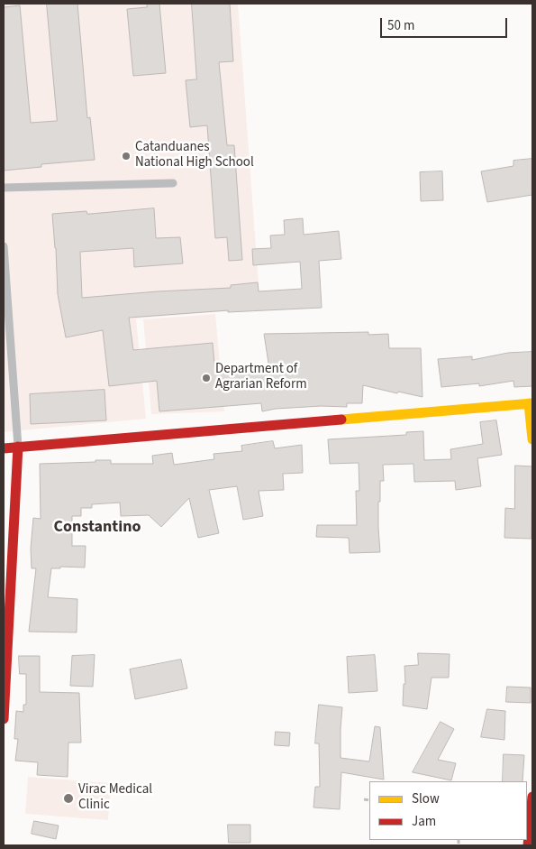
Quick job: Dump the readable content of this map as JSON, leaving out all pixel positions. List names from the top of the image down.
{
  "districts": ["Constantino"],
  "places": ["Catanduanes National High School", "Department of Agrarian Reform", "Virac Medical Clinic"],
  "legend": ["Slow", "Jam"],
  "scale_bar": "50 m"
}
